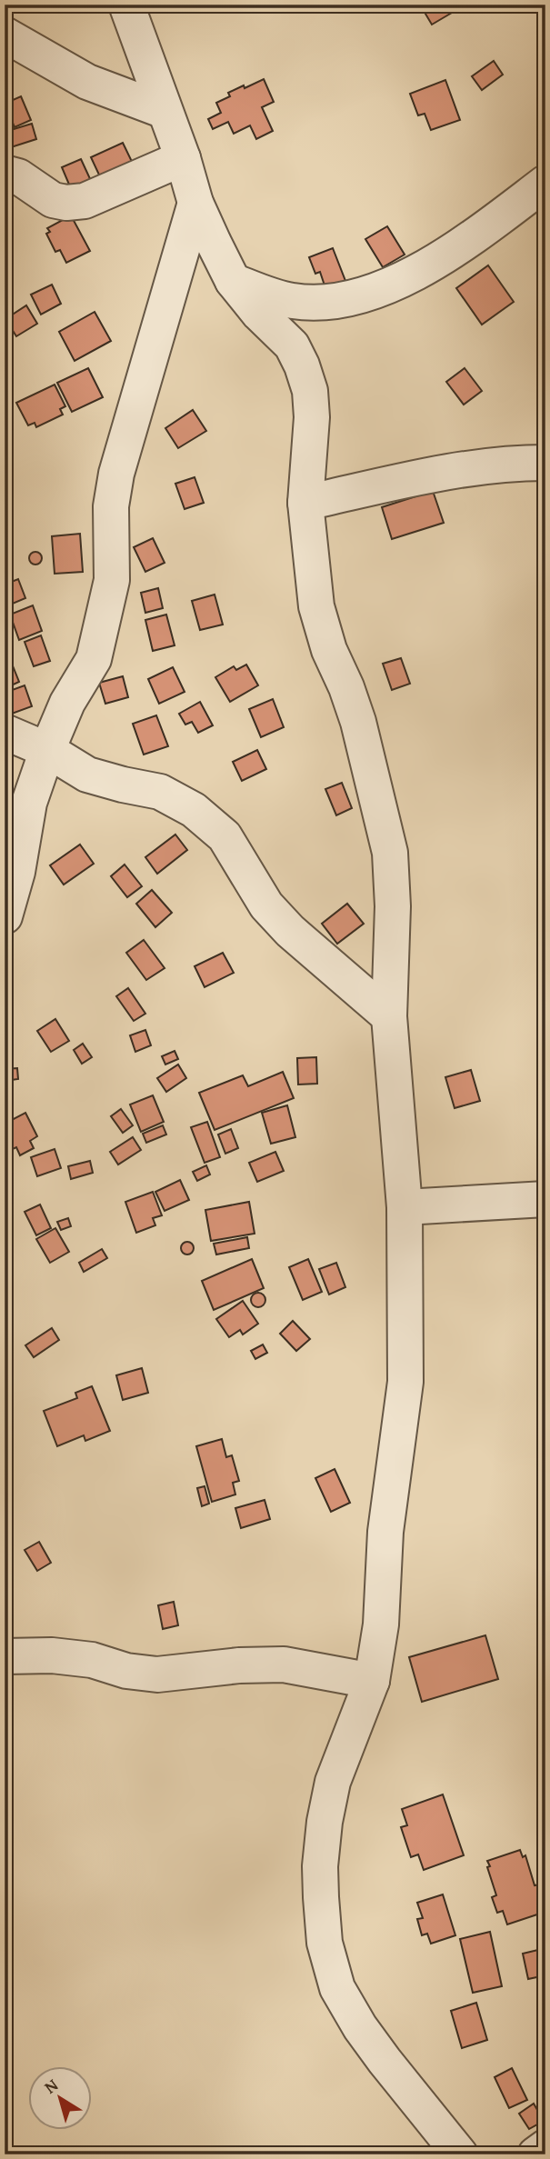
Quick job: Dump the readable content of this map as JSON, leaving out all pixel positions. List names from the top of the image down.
{
  "north": "top left"
}
